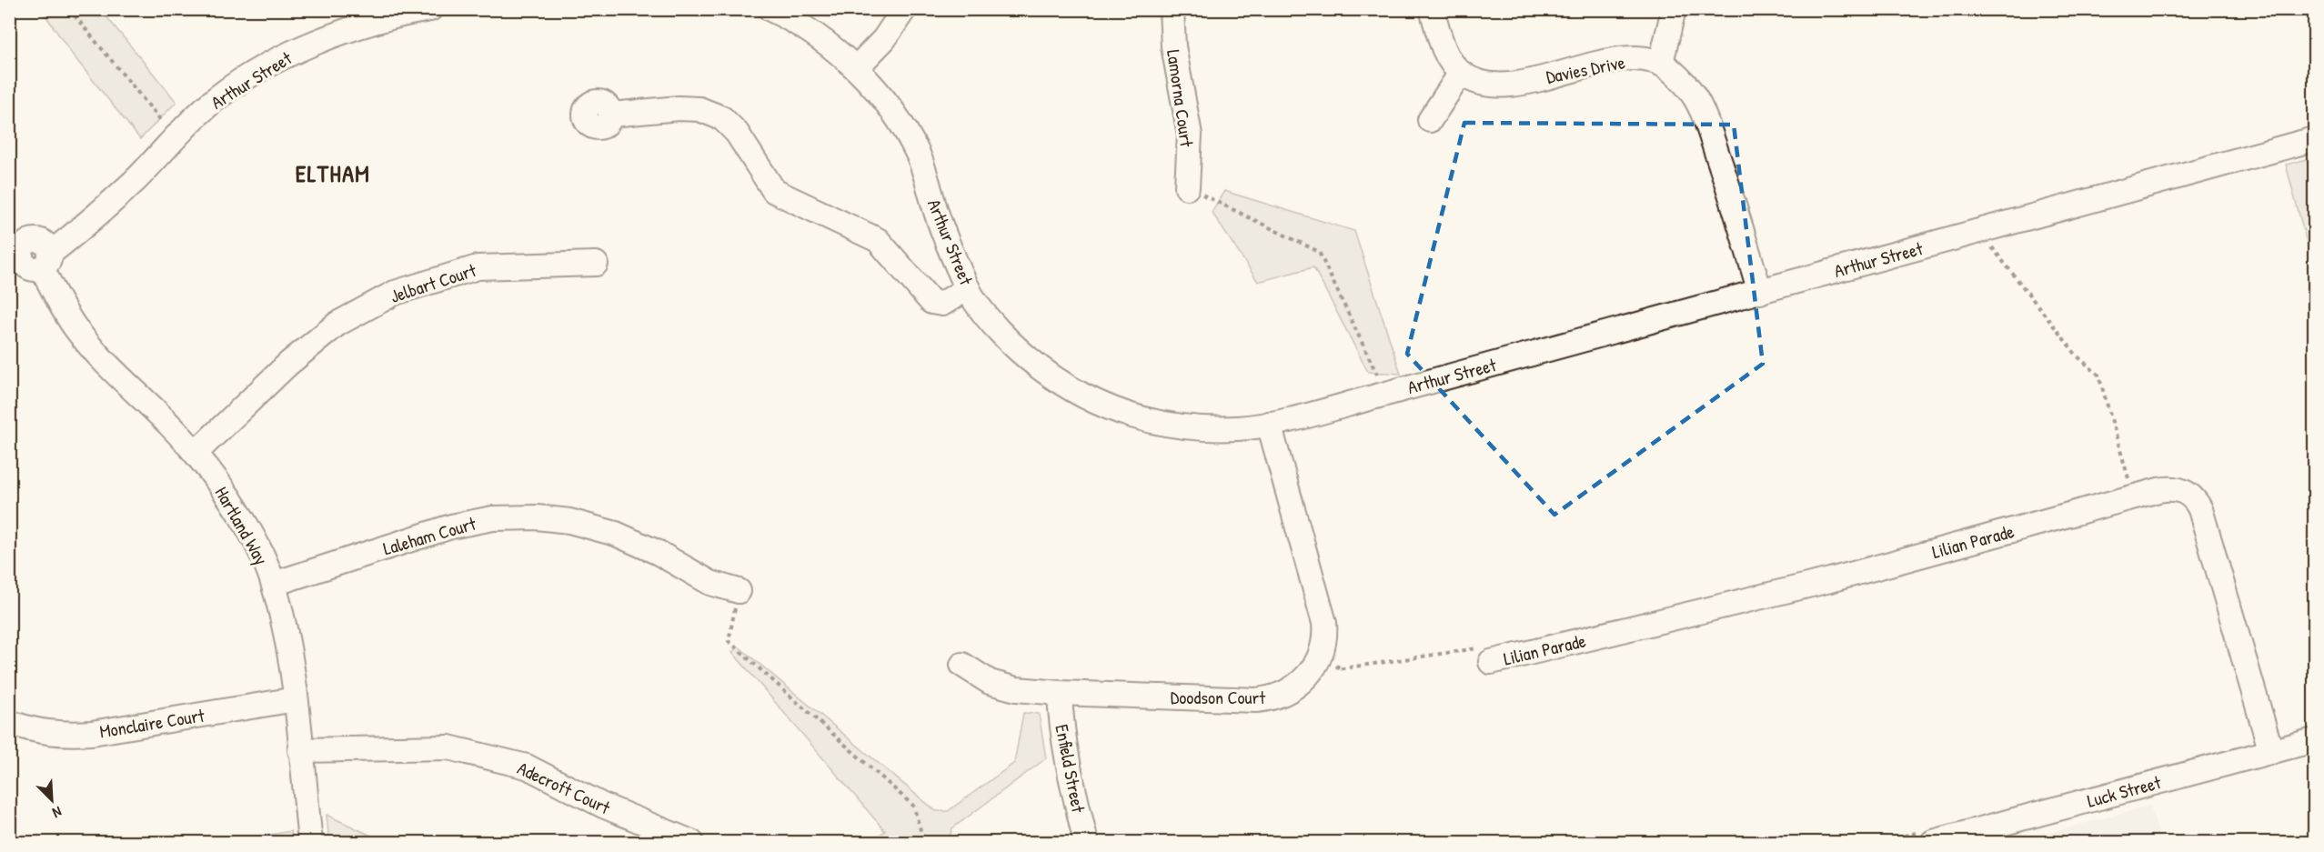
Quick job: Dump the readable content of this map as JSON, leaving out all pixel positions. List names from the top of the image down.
{
  "streets": {
    "street": [
      "Davies Drive",
      "Arthur Street",
      "Lamorna Court",
      "Jelbart Court",
      "Hartland Way",
      "Laleham Court",
      "Lilian Parade",
      "Doodson Court",
      "Monclaire Court",
      "Enfield Street",
      "Adecroft Court",
      "Luck Street"
    ]
  },
  "crossings": [
    ["Arthur Street", "Hartland Way"],
    ["Arthur Street", "Doodson Court"],
    ["Jelbart Court", "Hartland Way"],
    ["Hartland Way", "Laleham Court"],
    ["Hartland Way", "Monclaire Court"],
    ["Hartland Way", "Adecroft Court"],
    ["Lilian Parade", "Luck Street"],
    ["Doodson Court", "Enfield Street"]
  ],
  "districts": ["ELTHAM"],
  "north": "bottom right"
}
